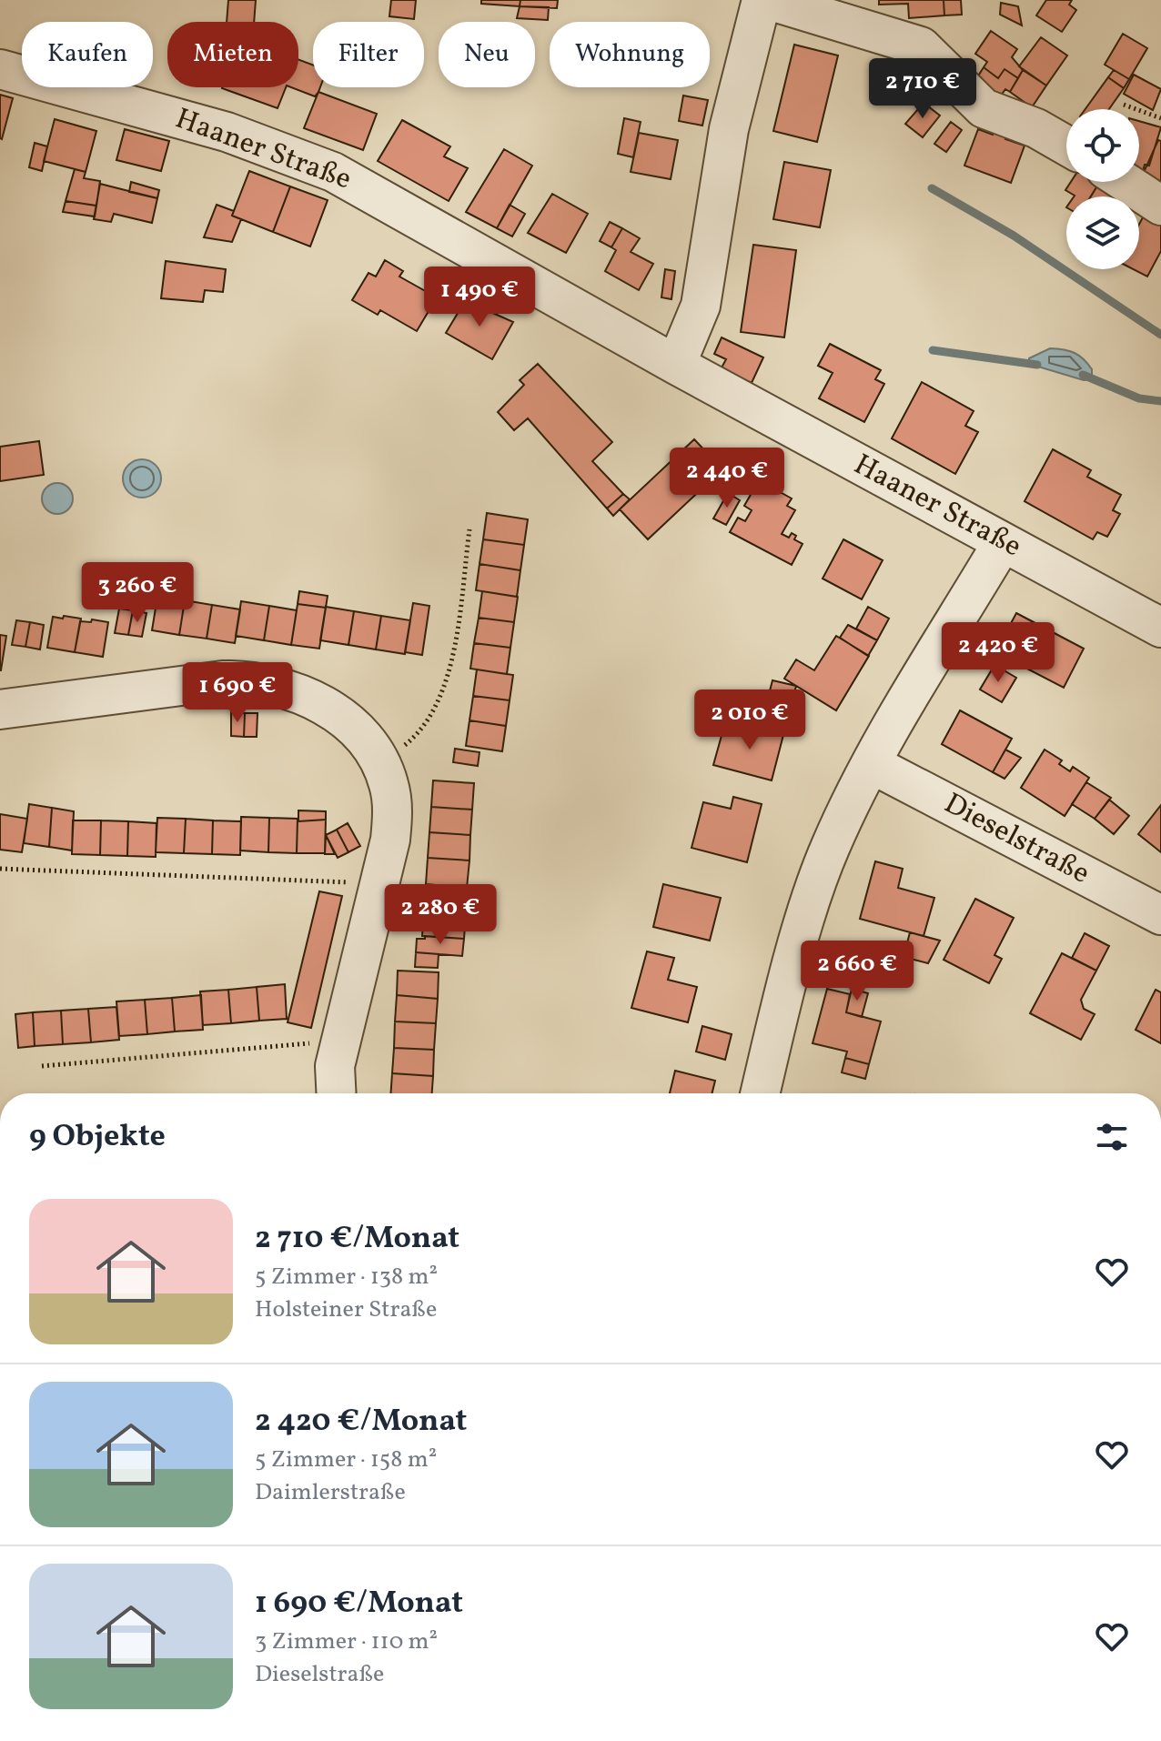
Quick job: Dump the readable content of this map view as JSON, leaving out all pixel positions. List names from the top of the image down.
{
  "streets": {
    "street": ["Haaner Straße", "Dieselstraße"]
  },
  "page": {
    "chip": [
      "Kaufen",
      "Mieten",
      "Filter",
      "Neu",
      "Wohnung"
    ],
    "price": [
      "2 710 €",
      "1 490 €",
      "2 440 €",
      "3 260 €",
      "2 420 €",
      "1 690 €",
      "2 010 €",
      "2 280 €",
      "2 660 €"
    ],
    "heading": "9 Objekte",
    "list": [
      {
        "name": "2 710 €/Monat",
        "note": "5 Zimmer · 138 m² · Holsteiner Straße"
      },
      {
        "name": "2 420 €/Monat",
        "note": "5 Zimmer · 158 m² · Daimlerstraße"
      },
      {
        "name": "1 690 €/Monat",
        "note": "3 Zimmer · 110 m² · Dieselstraße"
      }
    ]
  }
}
